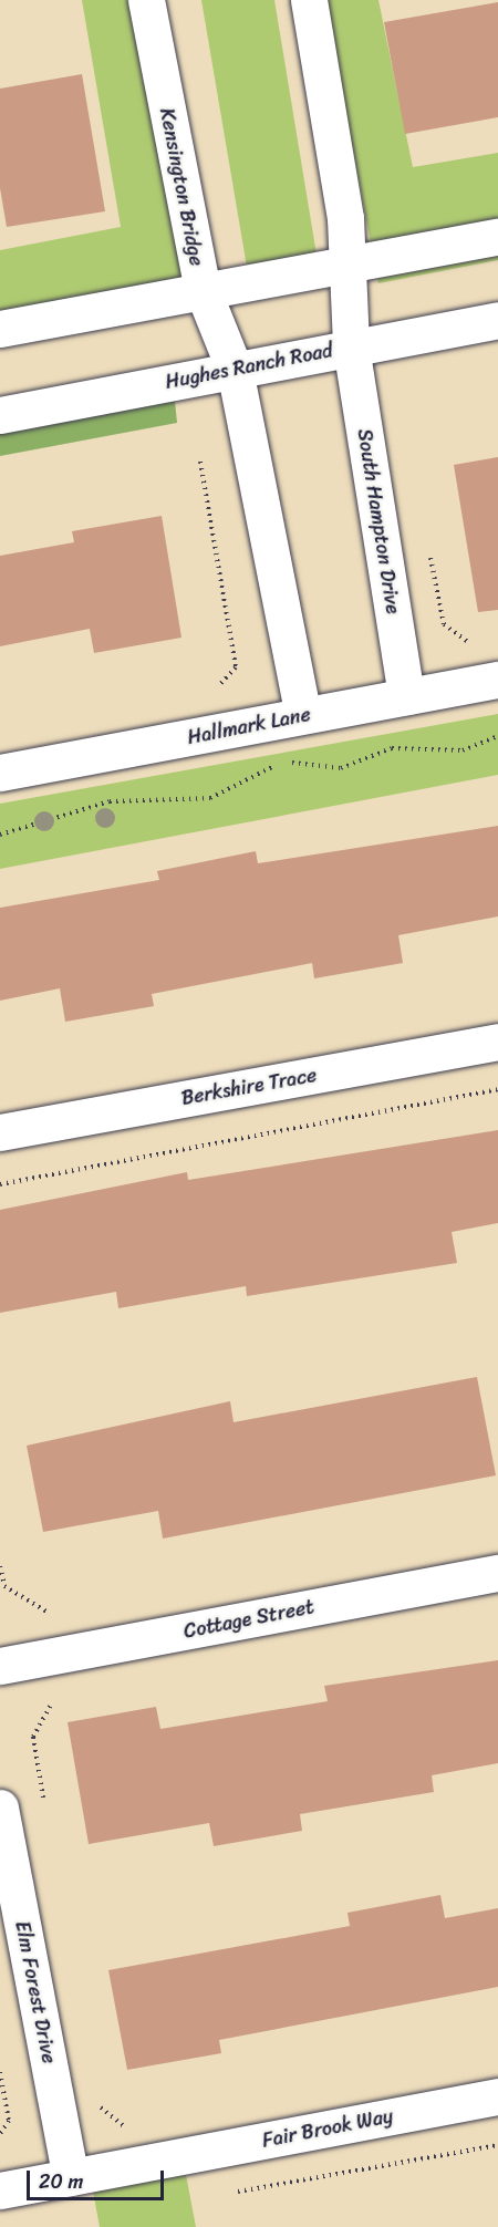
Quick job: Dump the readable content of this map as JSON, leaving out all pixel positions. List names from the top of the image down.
{
  "streets": {
    "street": [
      "Kensington Bridge",
      "Hughes Ranch Road",
      "South Hampton Drive",
      "Hallmark Lane",
      "Berkshire Trace",
      "Cottage Street",
      "Elm Forest Drive",
      "Fair Brook Way"
    ]
  },
  "crossings": [
    ["Kensington Bridge", "Hughes Ranch Road"],
    ["Hughes Ranch Road", "South Hampton Drive"],
    ["South Hampton Drive", "Hallmark Lane"],
    ["Elm Forest Drive", "Fair Brook Way"]
  ],
  "scale_bar": "20 m"
}
